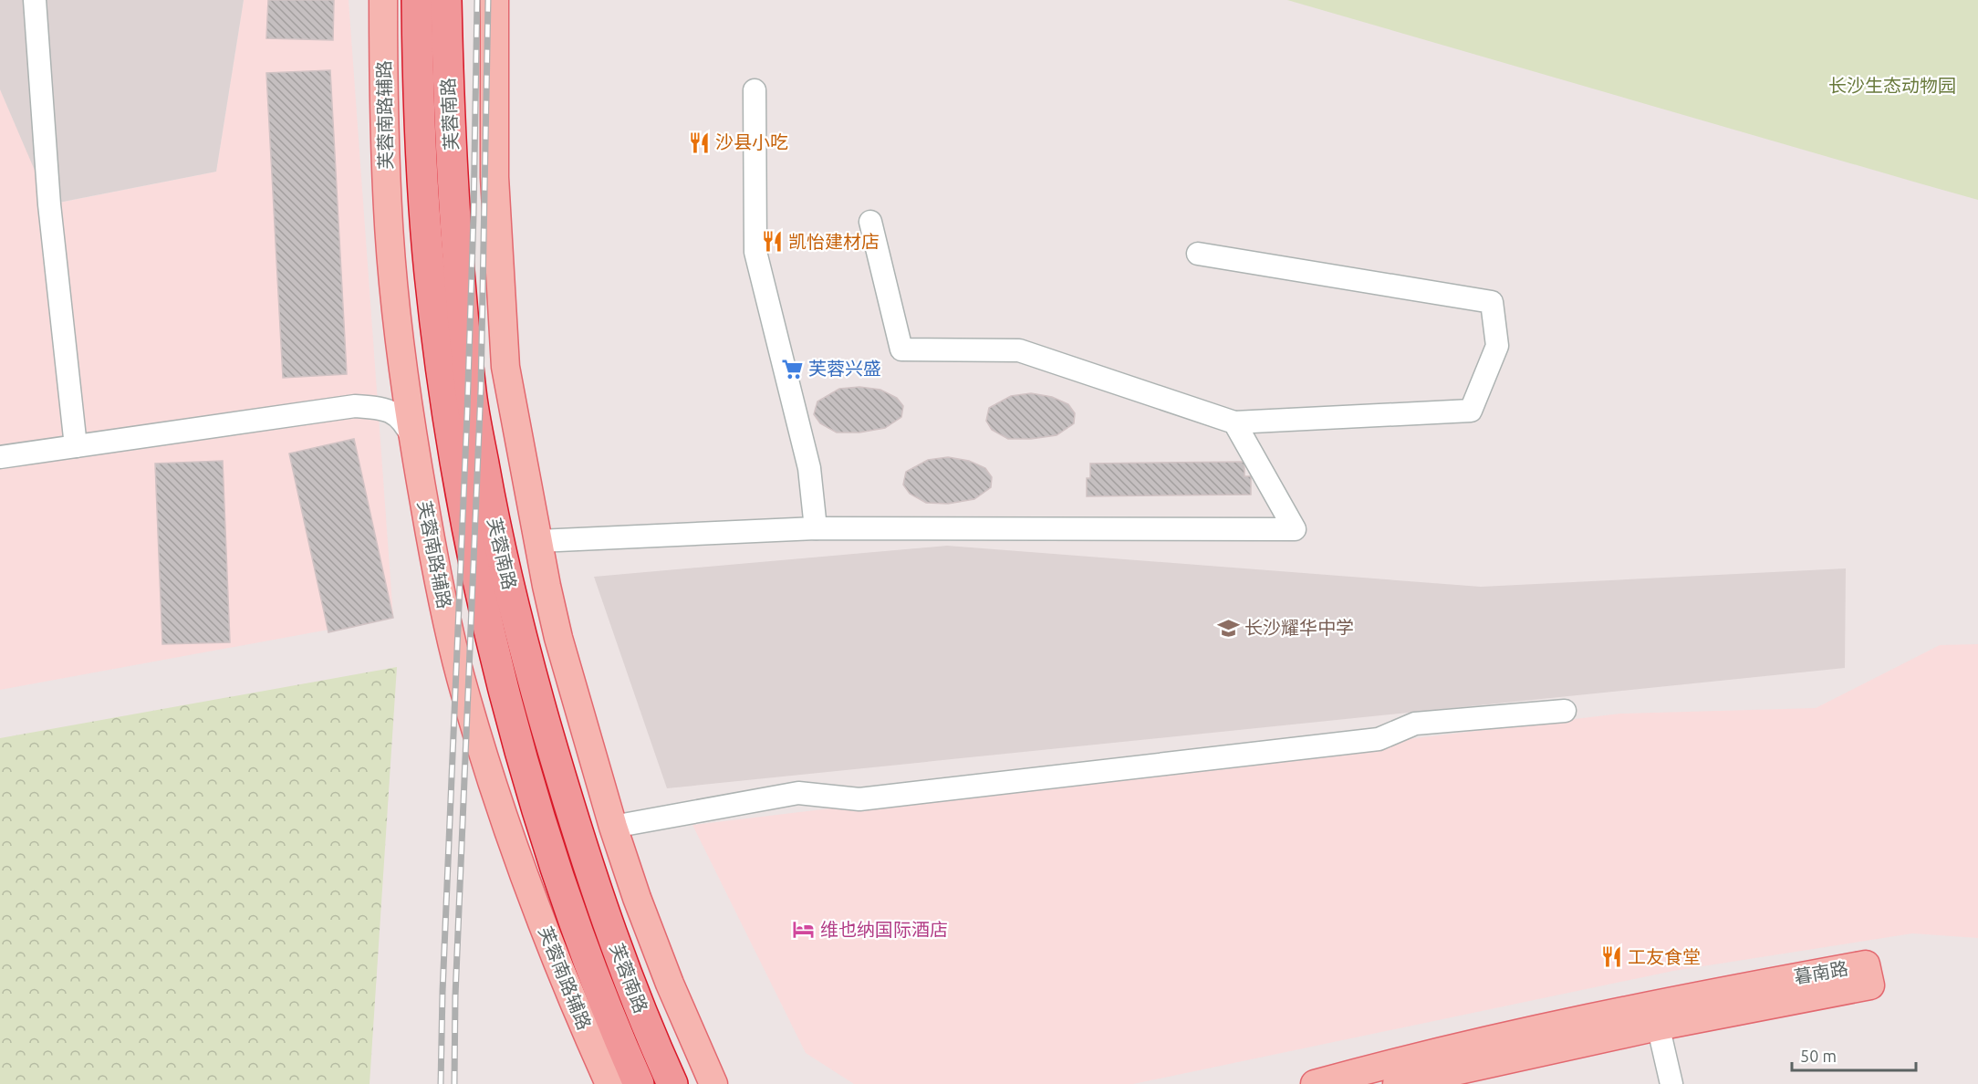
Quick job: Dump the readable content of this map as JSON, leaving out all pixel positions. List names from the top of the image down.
{
  "streets": {
    "highway": ["芙蓉南路"],
    "main road": ["芙蓉南路辅路", "暮南路"]
  },
  "parks": ["长沙生态动物园"],
  "places": {
    "restaurant": ["沙县小吃", "凯怡建材店", "工友食堂"],
    "supermarket": ["芙蓉兴盛"],
    "school or university": ["长沙耀华中学"],
    "hotel": ["维也纳国际酒店"]
  },
  "scale_bar": "50 m"
}
